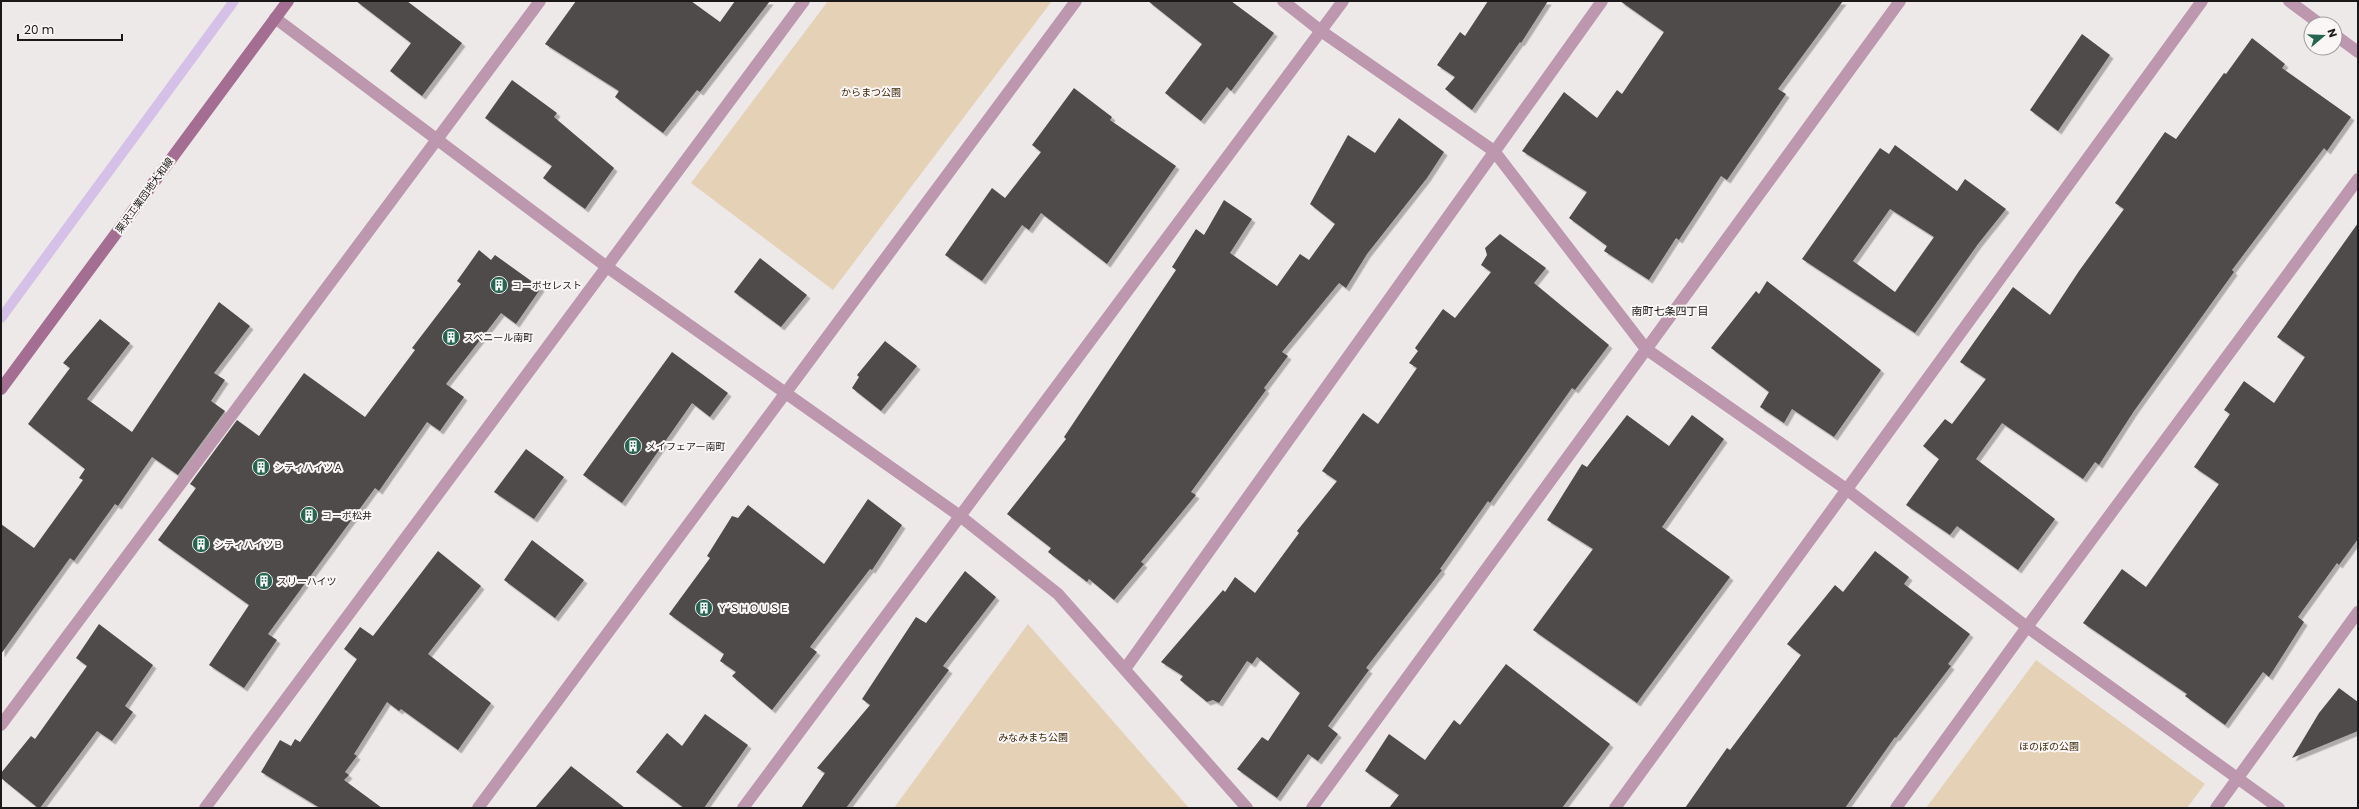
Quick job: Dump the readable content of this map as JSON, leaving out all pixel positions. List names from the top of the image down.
{
  "streets": {
    "main road": ["栗沢工業団地大和線"]
  },
  "districts": ["南町七条四丁目"],
  "parks": ["からまつ公園", "みなみまち公園", "ほのぼの公園"],
  "places": {
    "building": [
      "コーポセレスト",
      "スベニール南町",
      "メイフェアー南町",
      "シティハイツＡ",
      "コーポ松井",
      "シティハイツＢ",
      "スリーハイツ",
      "Ｙ’ＳＨＯＵＳＥ"
    ]
  },
  "scale_bar": "20 m",
  "north": "right"
}
